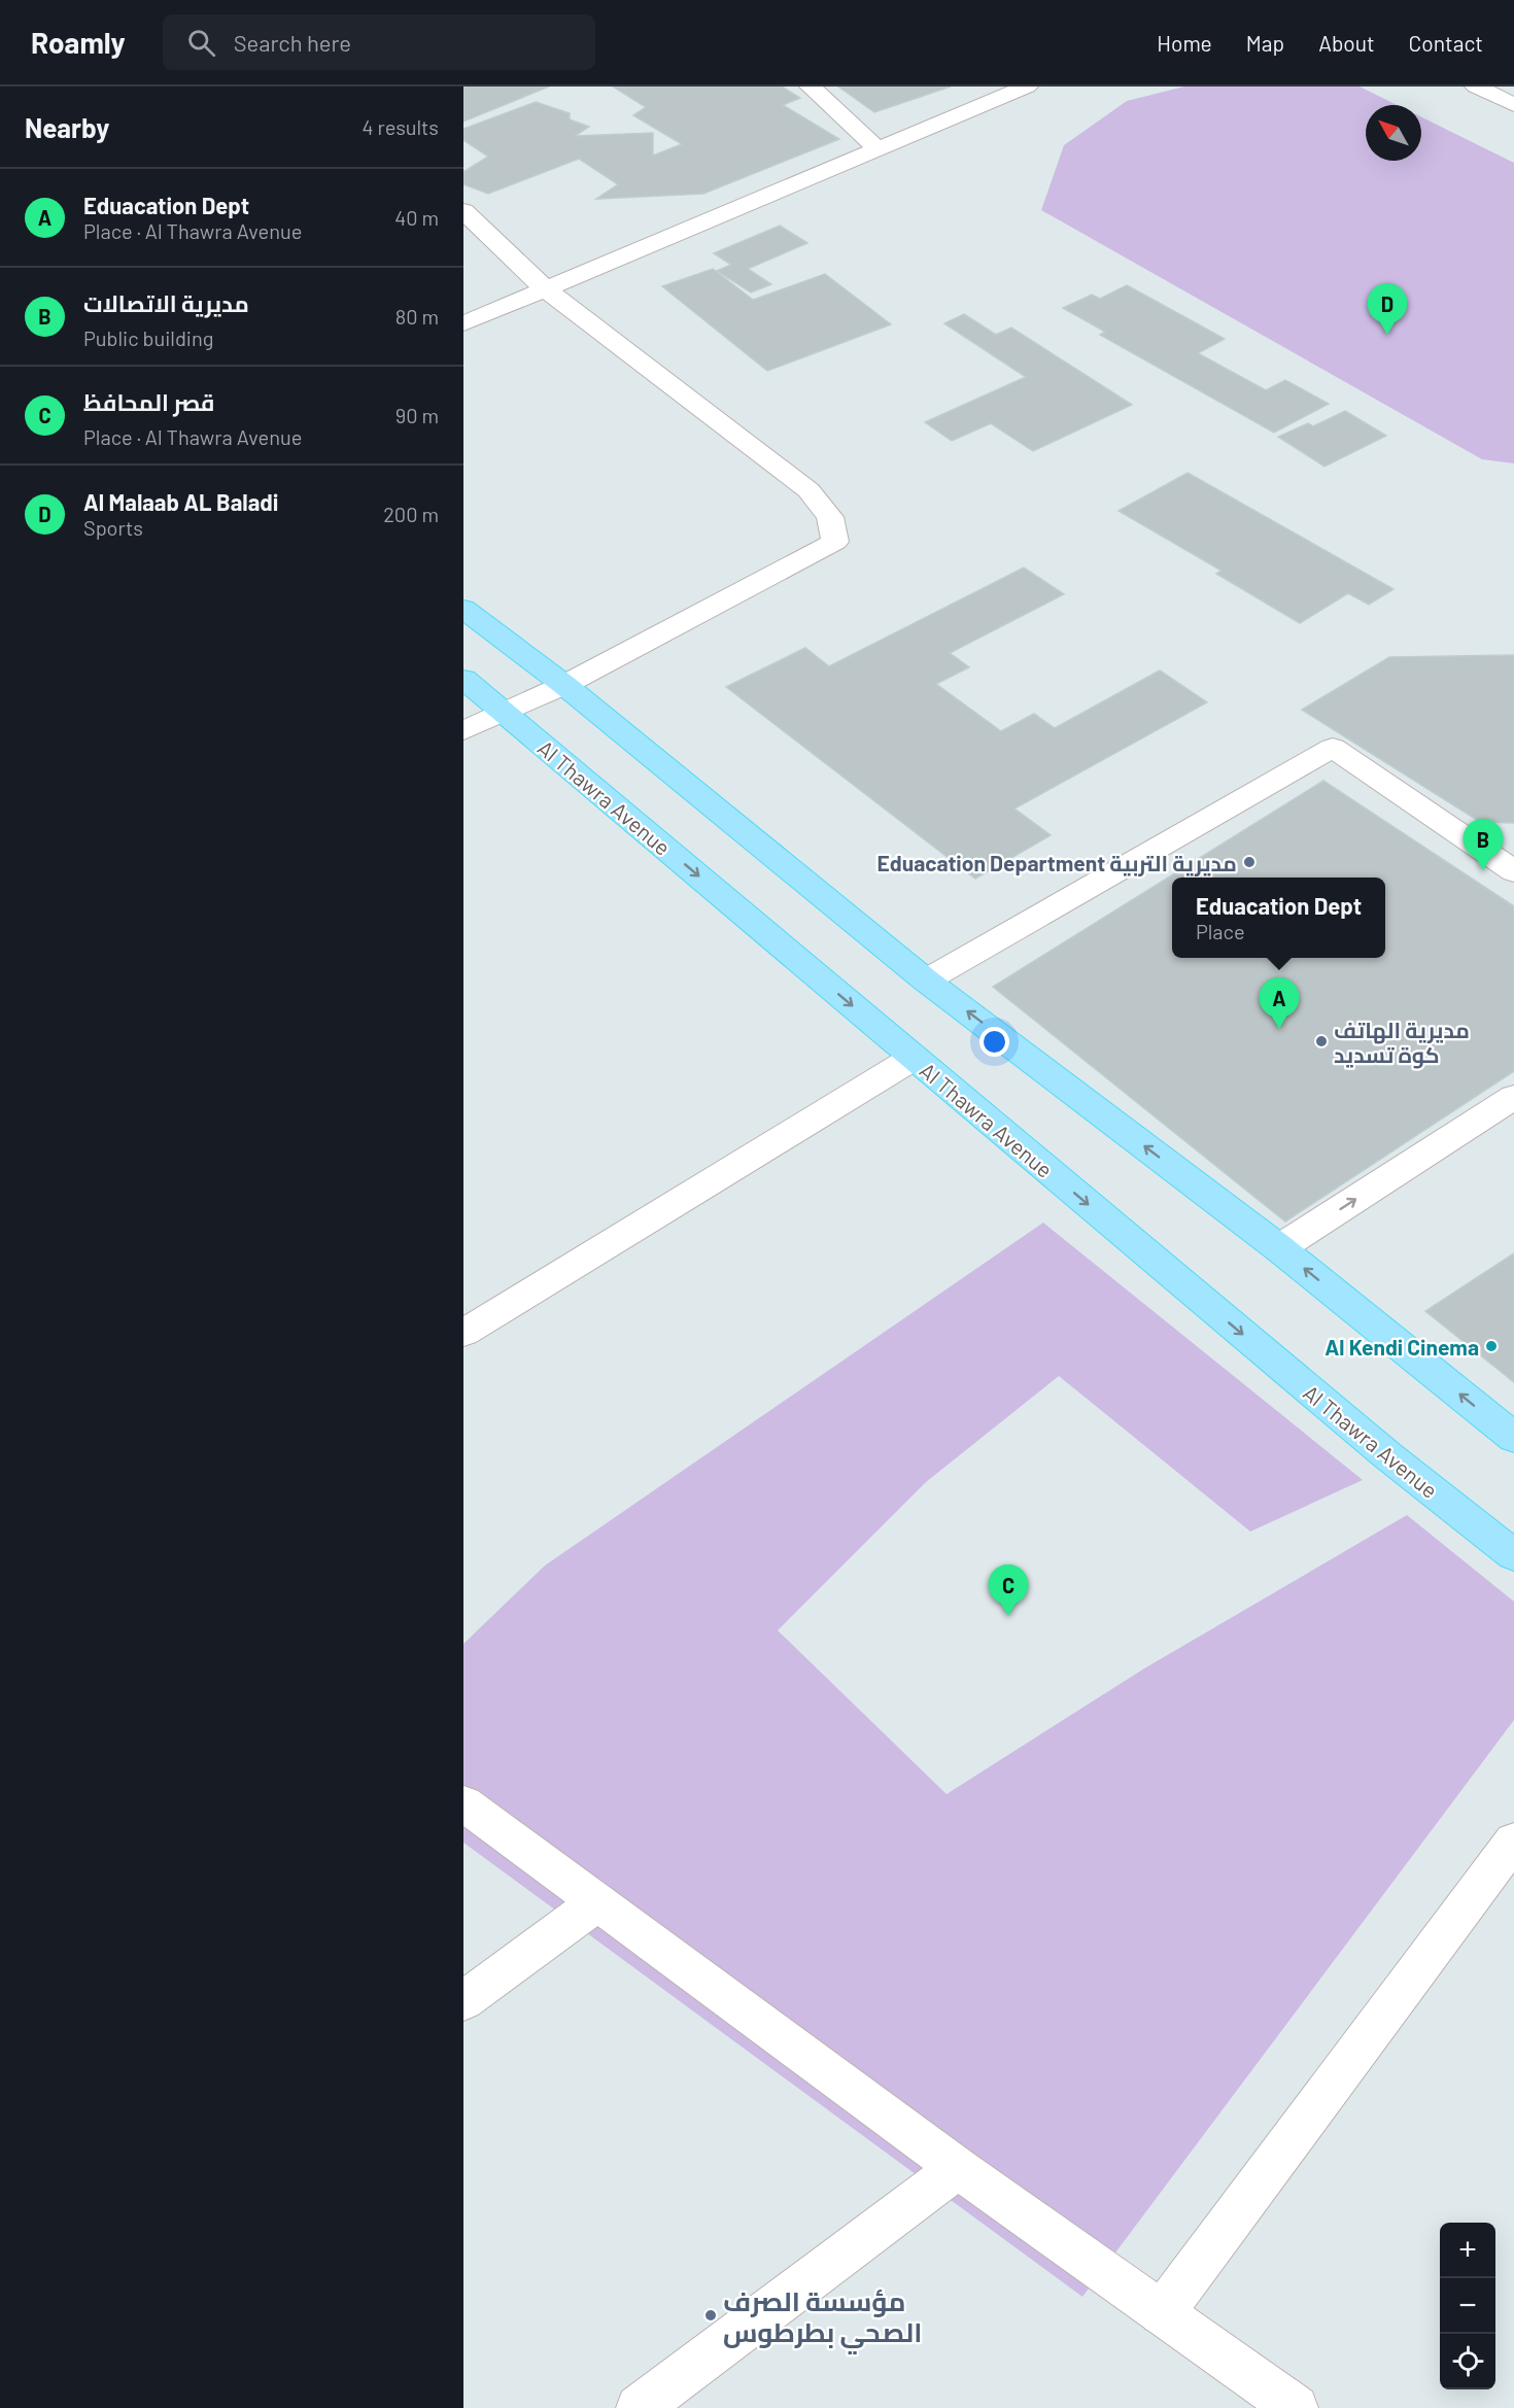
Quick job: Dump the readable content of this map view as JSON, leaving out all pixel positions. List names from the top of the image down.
{
  "streets": {
    "main road": ["Al Thawra Avenue"]
  },
  "places": [
    "Eduacation Department مديرية التربية",
    "مديرية الهاتف كوة تسديد",
    "Al Kendi Cinema",
    "مؤسسة الصرف الصحي بطرطوس"
  ],
  "north": "top left",
  "page": {
    "header": "Roamly",
    "search": "Search here",
    "nav": [
      "Home",
      "Map",
      "About",
      "Contact"
    ],
    "heading": ["Nearby", "4 results"],
    "list": [
      {
        "mark": "A",
        "name": "Eduacation Dept",
        "note": "Place · Al Thawra Avenue",
        "value": "40 m"
      },
      {
        "mark": "B",
        "name": "مديرية الاتصالات",
        "note": "Public building",
        "value": "80 m"
      },
      {
        "mark": "C",
        "name": "قصر المحافظ",
        "note": "Place · Al Thawra Avenue",
        "value": "90 m"
      },
      {
        "mark": "D",
        "name": "Al Malaab AL Baladi",
        "note": "Sports",
        "value": "200 m"
      }
    ],
    "pins": [
      "D",
      "B",
      "A",
      "C"
    ],
    "popup": ["Eduacation Dept", "Place"],
    "map_buttons": ["+", "−"]
  }
}
